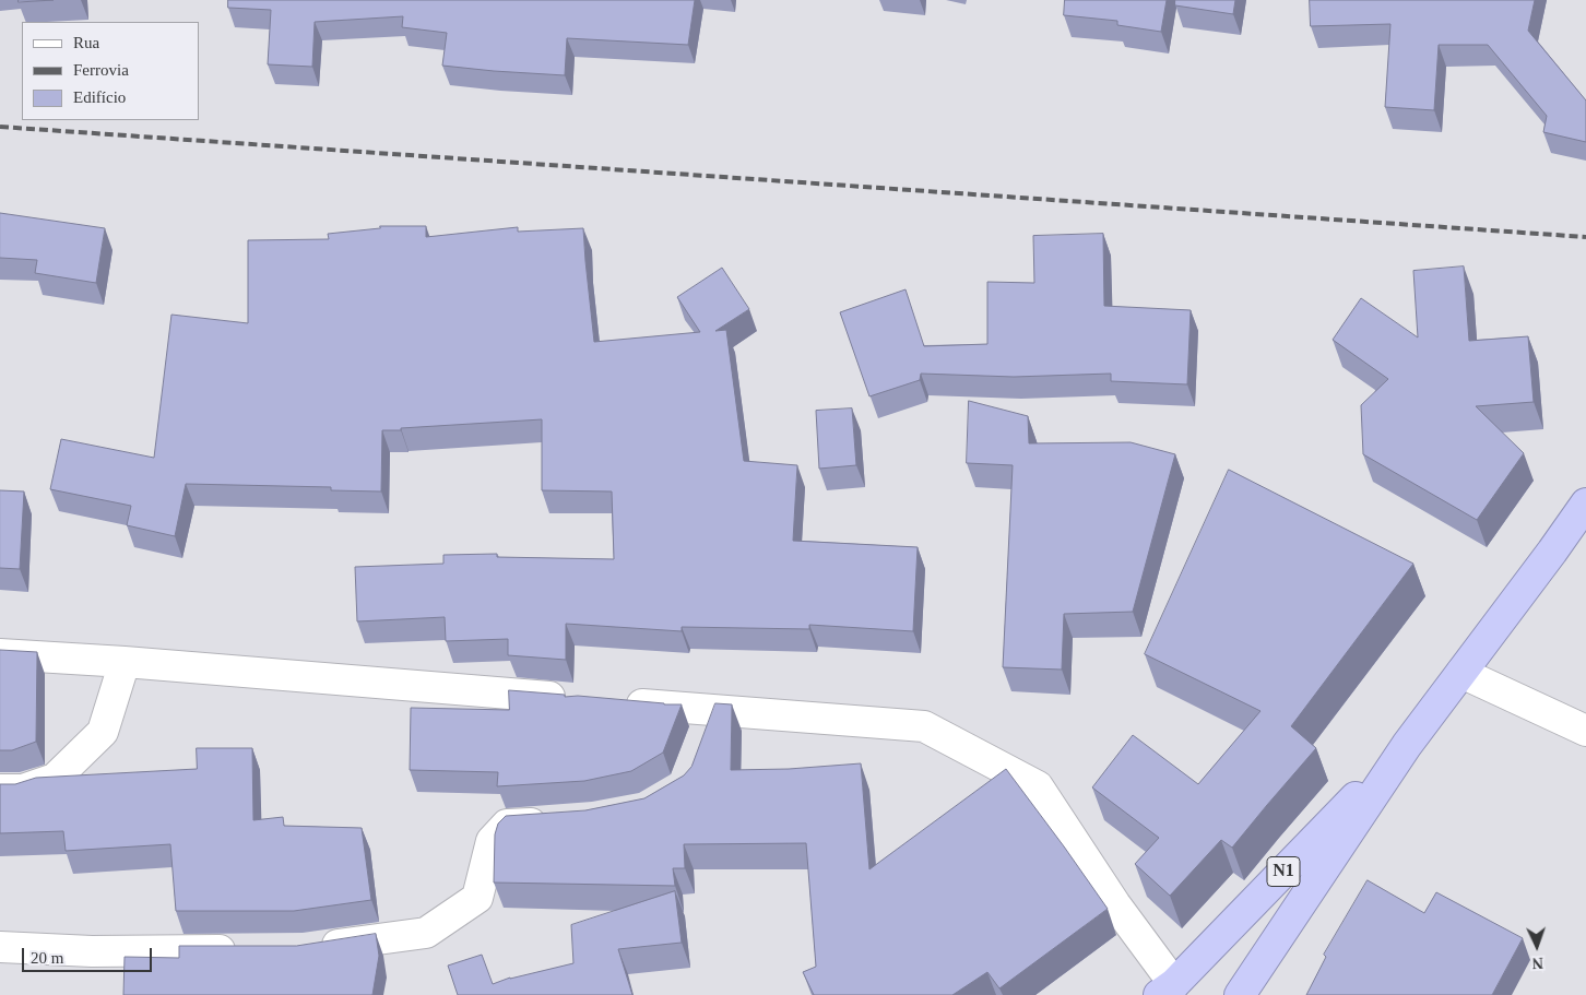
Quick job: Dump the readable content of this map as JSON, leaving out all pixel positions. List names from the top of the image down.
{
  "streets": {
    "highway": ["N1"]
  },
  "legend": ["Rua", "Ferrovia", "Edifício"],
  "scale_bar": "20 m",
  "north": "bottom"
}
